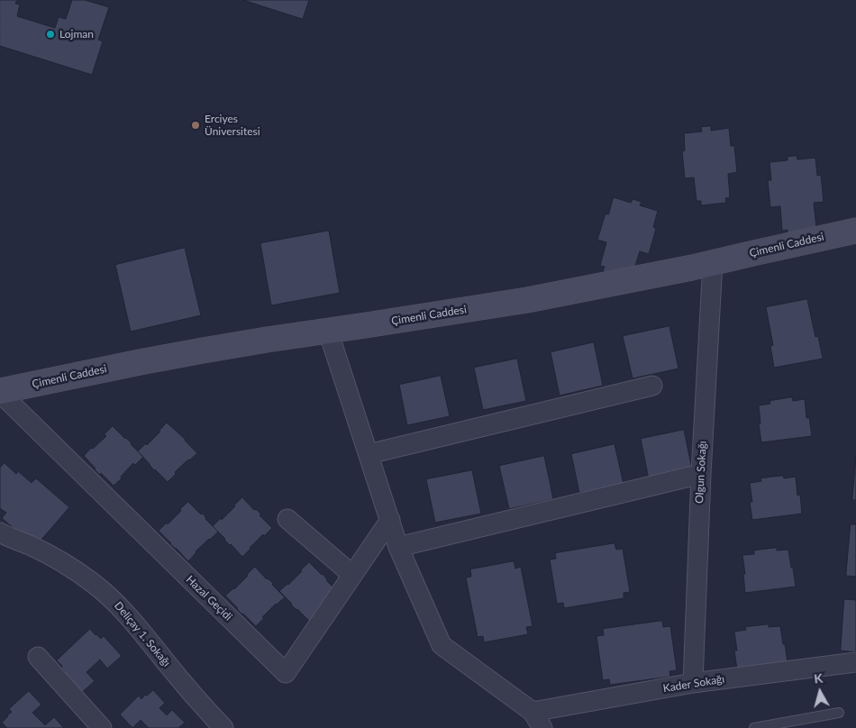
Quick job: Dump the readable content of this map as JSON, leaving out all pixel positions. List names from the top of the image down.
{
  "streets": {
    "street": [
      "Çimenli Caddesi",
      "Olgun Sokağı",
      "Hazal Geçidi",
      "Deliçay 1. Sokağı",
      "Kader Sokağı"
    ]
  },
  "crossings": [
    ["Çimenli Caddesi", "Olgun Sokağı"],
    ["Çimenli Caddesi", "Hazal Geçidi"],
    ["Olgun Sokağı", "Kader Sokağı"]
  ],
  "places": ["Lojman", "Erciyes Üniversitesi"],
  "north": "top"
}
